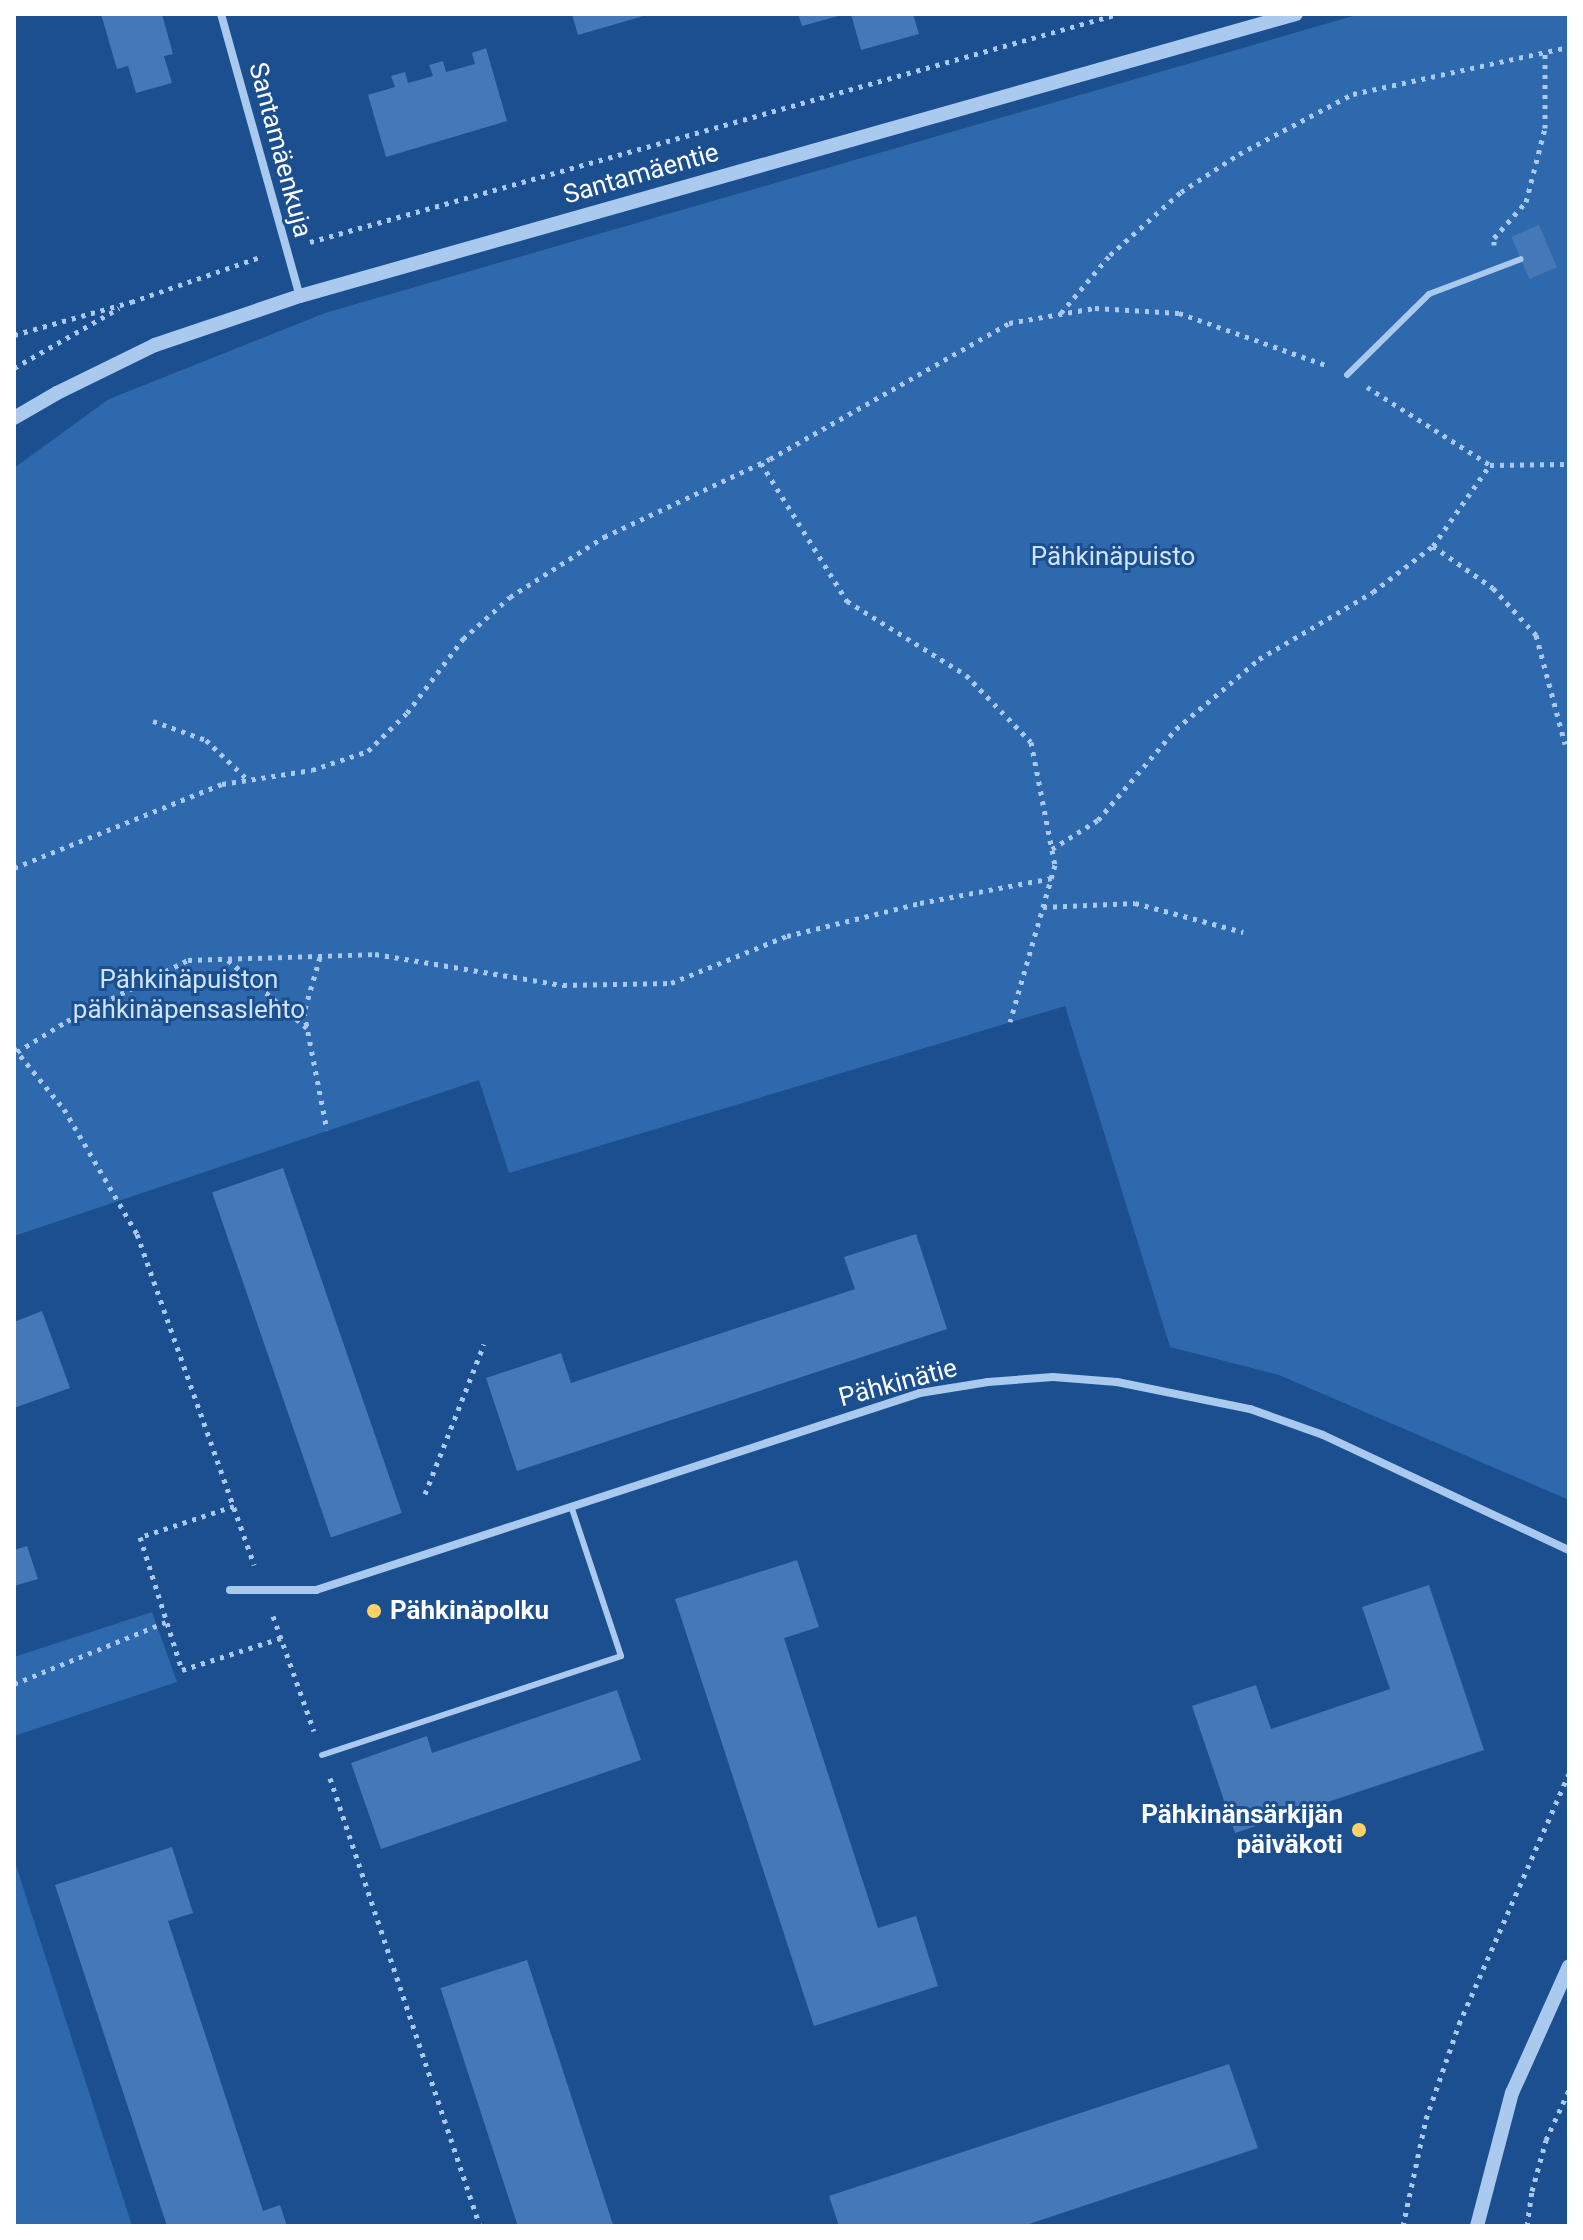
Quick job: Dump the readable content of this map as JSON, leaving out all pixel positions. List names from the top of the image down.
{
  "streets": {
    "street": ["Santamäenkuja", "Santamäentie", "Pähkinätie"]
  },
  "crossings": [
    ["Santamäenkuja", "Santamäentie"]
  ],
  "parks": ["Pähkinäpuisto", "Pähkinäpuiston pähkinäpensaslehto"],
  "places": ["Pähkinäpolku", "Pähkinänsärkijän päiväkoti"]
}
